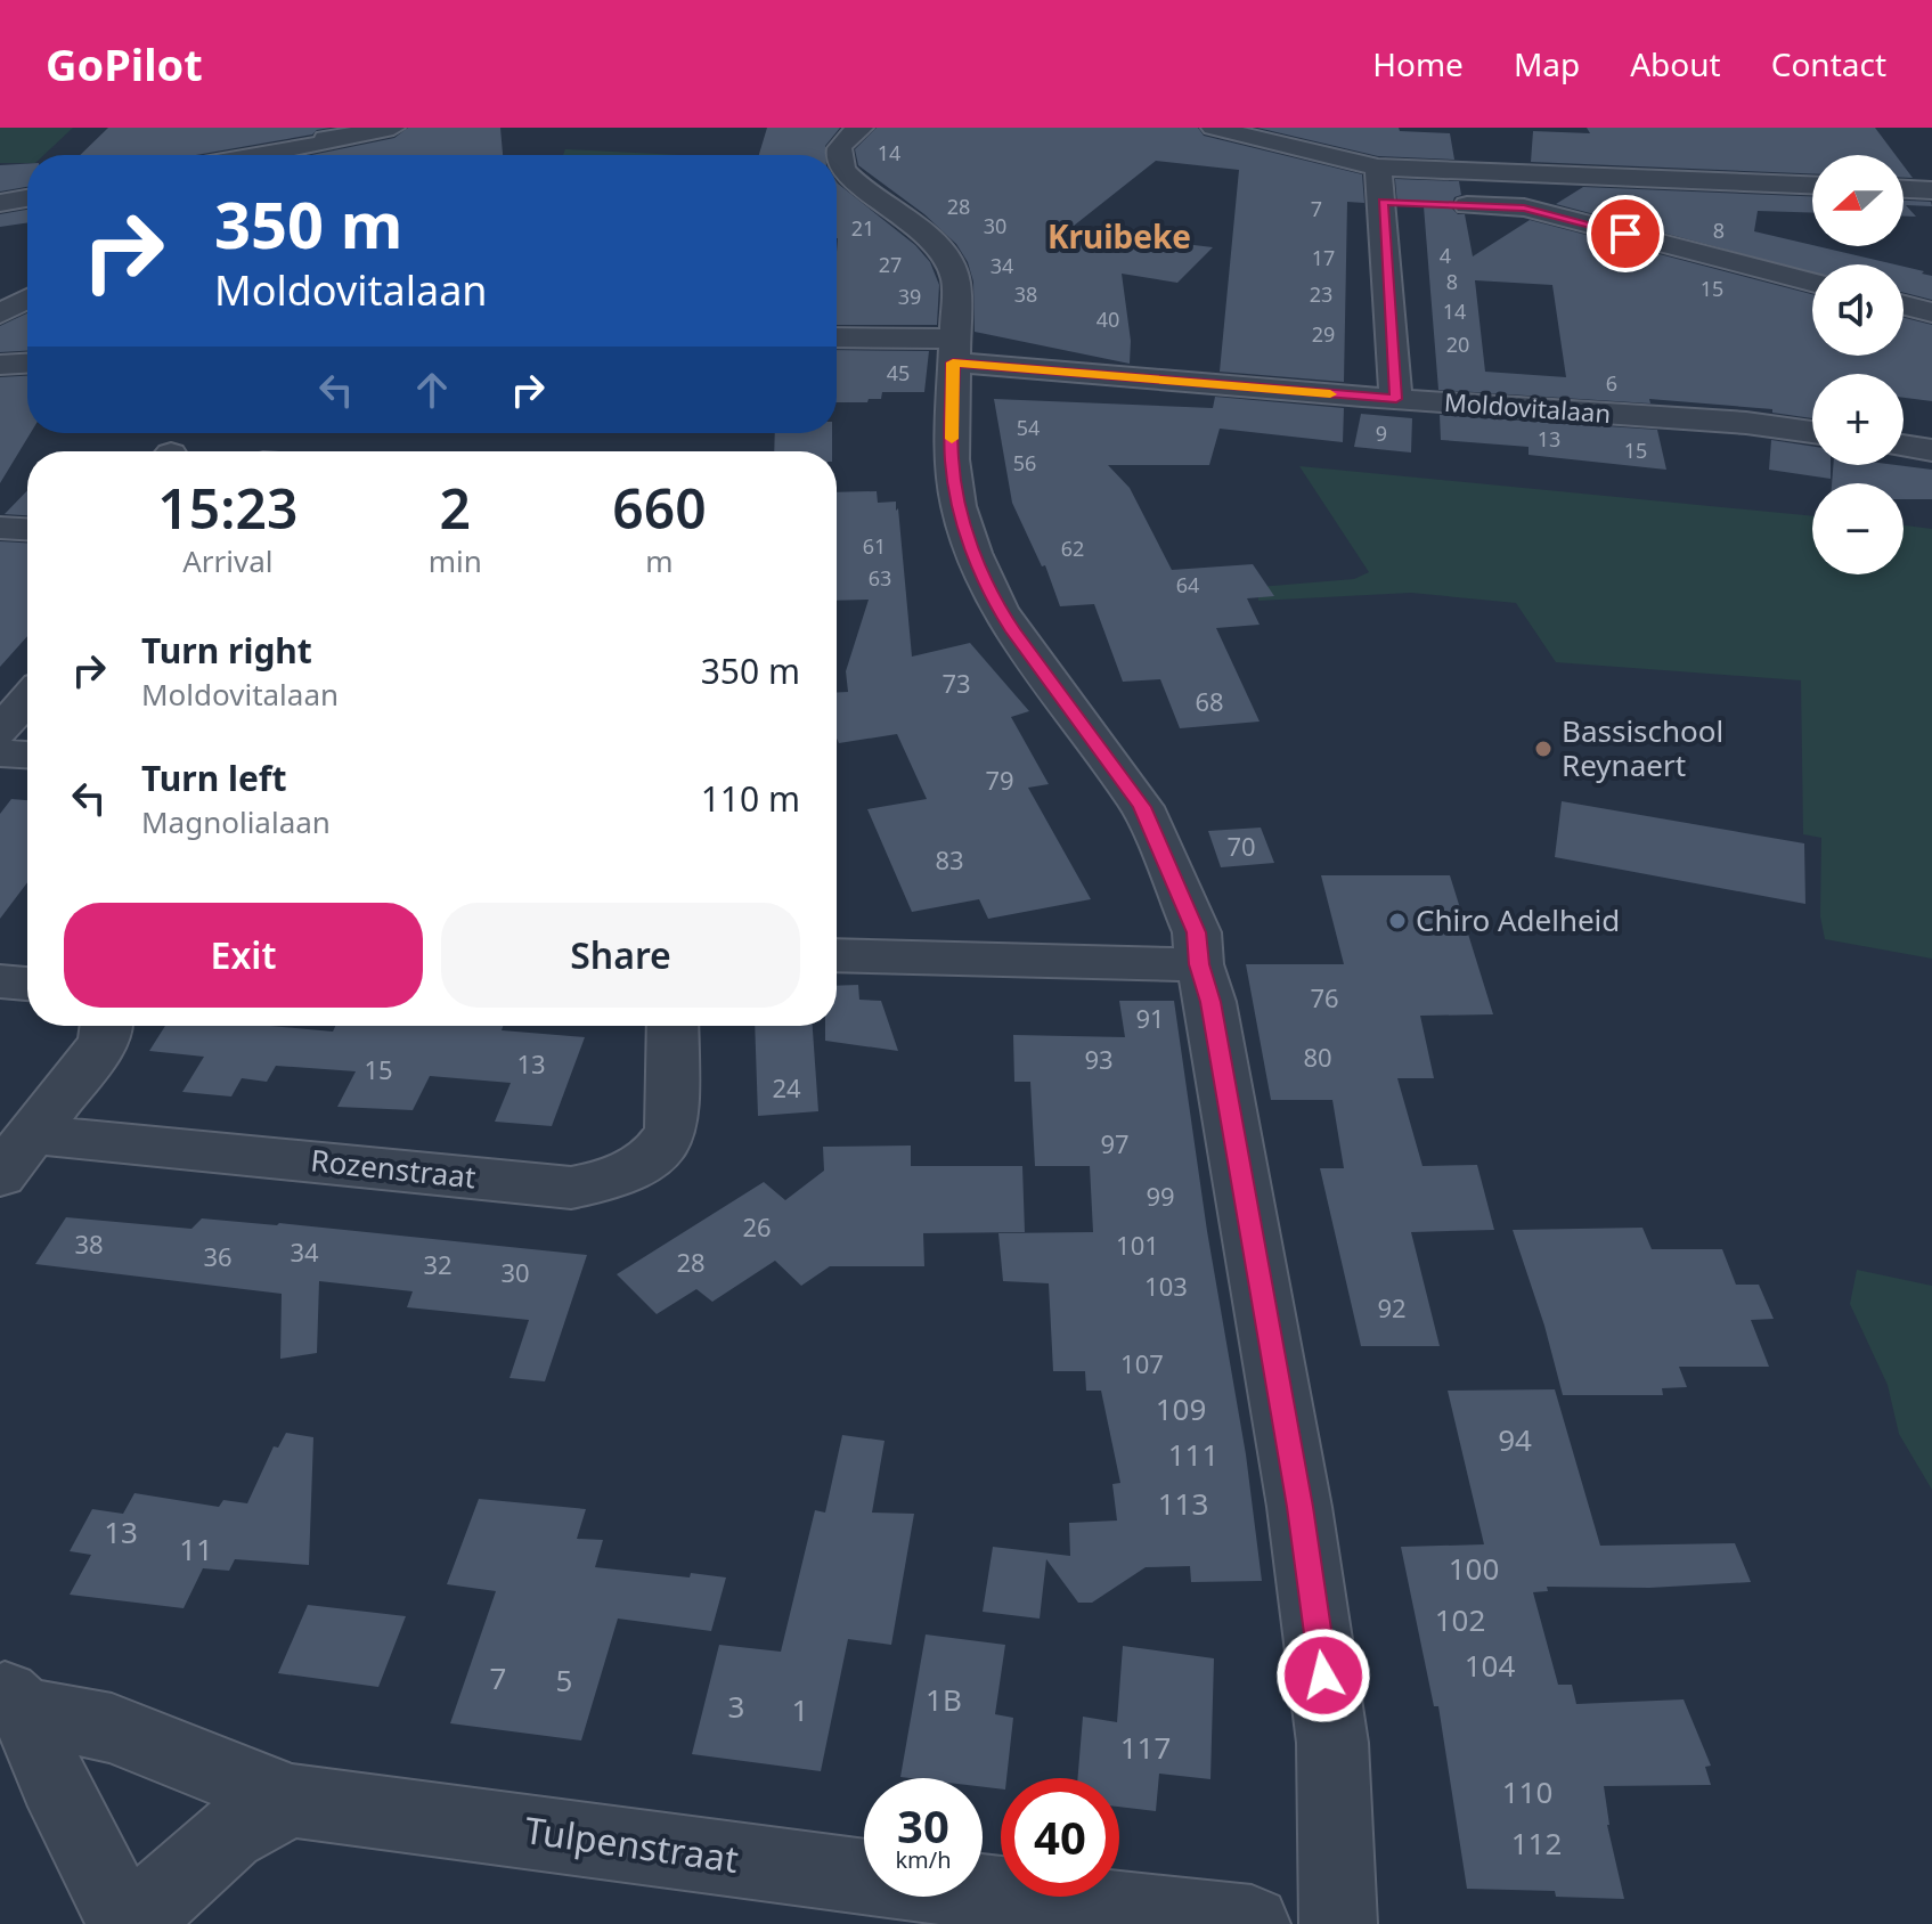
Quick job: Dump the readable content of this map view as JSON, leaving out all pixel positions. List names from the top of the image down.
{
  "streets": {
    "street": ["Moldovitalaan", "Rozenstraat", "Tulpenstraat"]
  },
  "districts": ["Kruibeke"],
  "places": ["Bassischool Reynaert", "Chiro Adelheid"],
  "house_numbers": [
    "14",
    "28",
    "7",
    "30",
    "21",
    "8",
    "4",
    "17",
    "27",
    "34",
    "8",
    "15",
    "38",
    "23",
    "39",
    "14",
    "40",
    "29",
    "20",
    "45",
    "6",
    "54",
    "9",
    "13",
    "15",
    "56",
    "61",
    "62",
    "63",
    "64",
    "73",
    "68",
    "79",
    "70",
    "83",
    "76",
    "91",
    "80",
    "93",
    "13",
    "15",
    "24",
    "97",
    "99",
    "26",
    "38",
    "101",
    "34",
    "36",
    "28",
    "32",
    "30",
    "103",
    "92",
    "107",
    "109",
    "94",
    "111",
    "113",
    "13",
    "11",
    "100",
    "102",
    "104",
    "7",
    "5",
    "1B",
    "3",
    "1",
    "117",
    "110",
    "112"
  ],
  "north": "left",
  "page": {
    "header": "GoPilot",
    "nav": [
      "Home",
      "Map",
      "About",
      "Contact"
    ],
    "map_buttons": ["+", "−"],
    "turn": ["350 m", "Moldovitalaan"],
    "eta": [
      "15:23",
      "Arrival",
      "2",
      "min",
      "660",
      "m"
    ],
    "list": [
      {
        "name": "Turn right",
        "note": "Moldovitalaan",
        "value": "350 m"
      },
      {
        "name": "Turn left",
        "note": "Magnolialaan",
        "value": "110 m"
      }
    ],
    "buttons": ["Exit", "Share"],
    "speed": "30 km/h",
    "limit": "40"
  }
}
